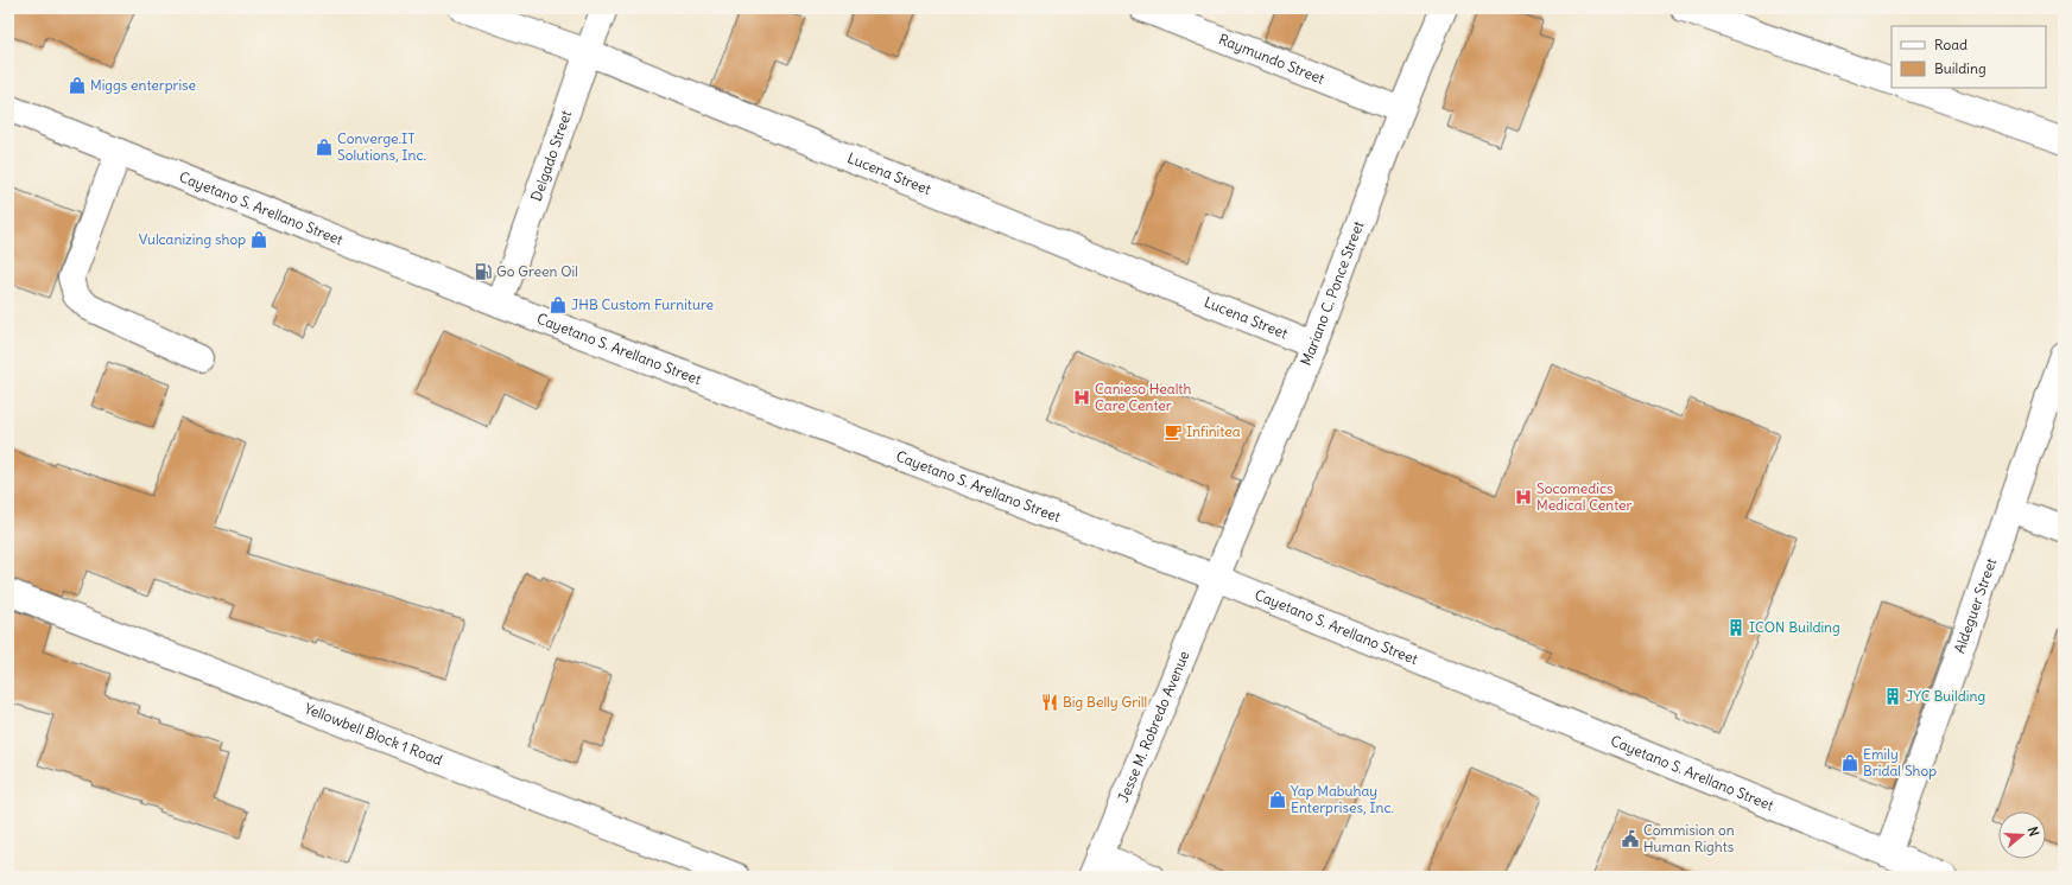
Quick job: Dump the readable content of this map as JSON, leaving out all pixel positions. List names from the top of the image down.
{
  "streets": {
    "street": [
      "Raymundo Street",
      "Delgado Street",
      "Lucena Street",
      "Cayetano S. Arellano Street",
      "Mariano C. Ponce Street",
      "Aldeguer Street",
      "Jesse M. Robredo Avenue",
      "Yellowbell Block 1 Road"
    ]
  },
  "crossings": [
    ["Raymundo Street", "Mariano C. Ponce Street"],
    ["Delgado Street", "Lucena Street"],
    ["Delgado Street", "Cayetano S. Arellano Street"],
    ["Lucena Street", "Mariano C. Ponce Street"],
    ["Cayetano S. Arellano Street", "Mariano C. Ponce Street"],
    ["Cayetano S. Arellano Street", "Aldeguer Street"],
    ["Cayetano S. Arellano Street", "Jesse M. Robredo Avenue"],
    ["Mariano C. Ponce Street", "Jesse M. Robredo Avenue"]
  ],
  "places": {
    "shop": [
      "Miggs enterprise",
      "Converge.IT Solutions, Inc.",
      "Vulcanizing shop",
      "JHB Custom Furniture",
      "Emily Bridal Shop",
      "Yap Mabuhay Enterprises, Inc."
    ],
    "fuel station": ["Go Green Oil"],
    "hospital": ["Canieso Health Care Center", "Socomedics Medical Center"],
    "cafe": ["Infinitea"],
    "building": ["ICON Building", "JYC Building"],
    "restaurant": ["Big Belly Grill"],
    "public building": ["Commision on Human Rights"]
  },
  "legend": ["Road", "Building"],
  "north": "right"
}
